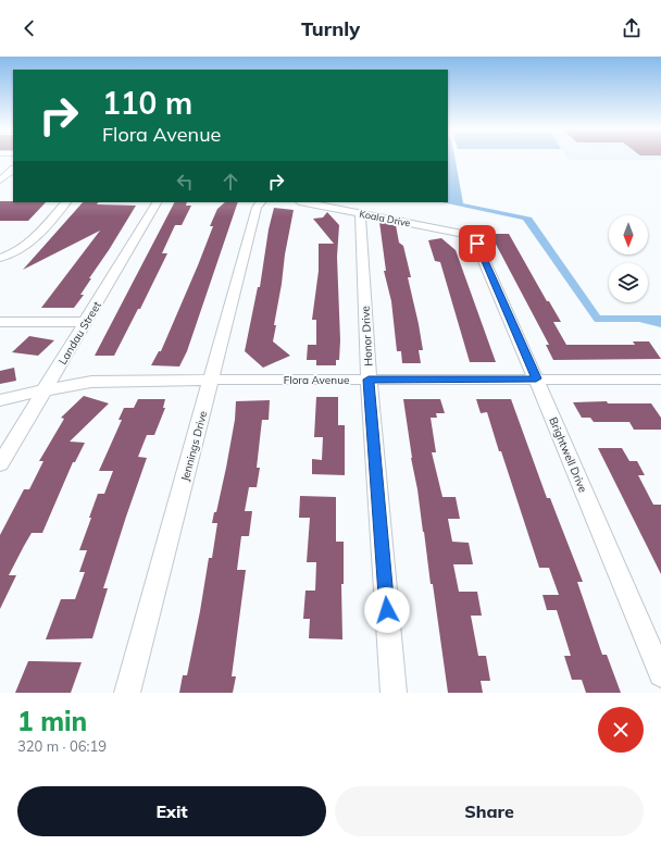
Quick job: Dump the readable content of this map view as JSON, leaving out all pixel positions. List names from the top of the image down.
{
  "streets": {
    "street": [
      "Koala Drive",
      "Landau Street",
      "Honor Drive",
      "Flora Avenue",
      "Jennings Drive",
      "Brightwell Drive"
    ]
  },
  "crossings": [
    ["Koala Drive", "Honor Drive"],
    ["Koala Drive", "Brightwell Drive"],
    ["Landau Street", "Flora Avenue"],
    ["Honor Drive", "Flora Avenue"],
    ["Flora Avenue", "Jennings Drive"],
    ["Flora Avenue", "Brightwell Drive"]
  ],
  "north": "bottom",
  "page": {
    "header": "Turnly",
    "turn": ["110 m", "Flora Avenue"],
    "heading": ["1 min", "320 m · 06:19"],
    "buttons": ["Exit", "Share"]
  }
}
